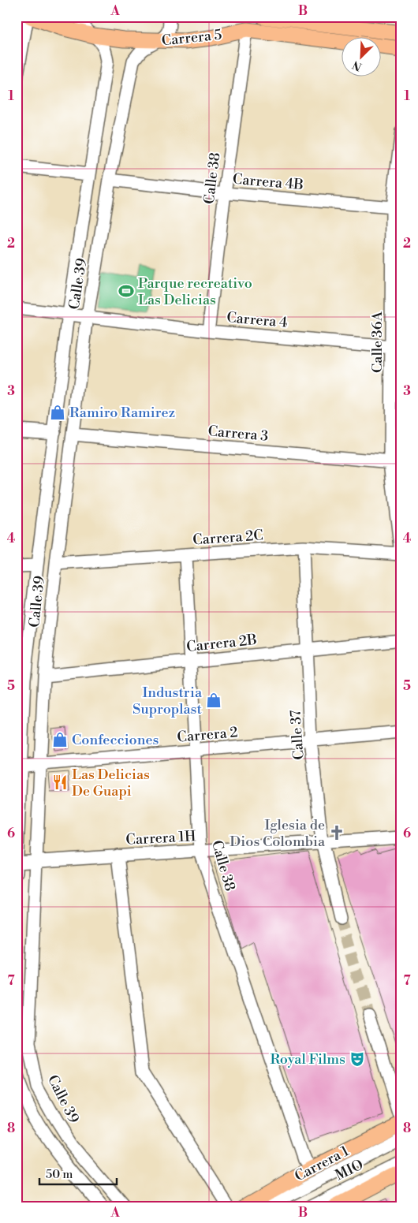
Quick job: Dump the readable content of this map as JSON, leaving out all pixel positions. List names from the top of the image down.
{
  "streets": {
    "main road": ["Carrera 5", "Carrera 1"],
    "street": [
      "Calle 38",
      "Carrera 4B",
      "Calle 39",
      "Carrera 4",
      "Calle 36A",
      "Carrera 3",
      "Carrera 2C",
      "Carrera 2B",
      "Carrera 2",
      "Calle 37",
      "Carrera 1H",
      "MIO"
    ]
  },
  "crossings": [
    ["Carrera 5", "Calle 38"],
    ["Carrera 5", "Calle 39"],
    ["Calle 38", "Carrera 4B"],
    ["Calle 38", "Carrera 4"],
    ["Calle 38", "Carrera 2C"],
    ["Calle 38", "Carrera 2B"],
    ["Calle 38", "Carrera 2"],
    ["Calle 38", "Carrera 1H"],
    ["Calle 38", "Carrera 1"],
    ["Carrera 4B", "Calle 39"],
    ["Carrera 4B", "Calle 36A"],
    ["Calle 39", "Carrera 4"],
    ["Calle 39", "Carrera 3"],
    ["Calle 39", "Carrera 2C"],
    ["Calle 39", "Carrera 2B"],
    ["Calle 39", "Carrera 2"],
    ["Calle 39", "Carrera 1H"],
    ["Carrera 4", "Calle 36A"],
    ["Calle 36A", "Carrera 3"],
    ["Calle 36A", "Carrera 2C"],
    ["Carrera 2C", "Calle 37"],
    ["Carrera 2B", "Calle 37"],
    ["Carrera 2", "Calle 37"],
    ["Calle 37", "Carrera 1H"]
  ],
  "places": {
    "sports": ["Parque recreativo Las Delicias"],
    "shop": ["Ramiro Ramirez", "Industria Suproplast", "Confecciones"],
    "restaurant": ["Las Delicias De Guapi"],
    "church": ["Iglesia de Dios Colombia"],
    "theatre": ["Royal Films"]
  },
  "scale_bar": "50 m",
  "north": "bottom left",
  "grid": {
    "columns": ["A", "B"],
    "rows": [
      "1",
      "2",
      "3",
      "4",
      "5",
      "6",
      "7",
      "8"
    ]
  }
}
